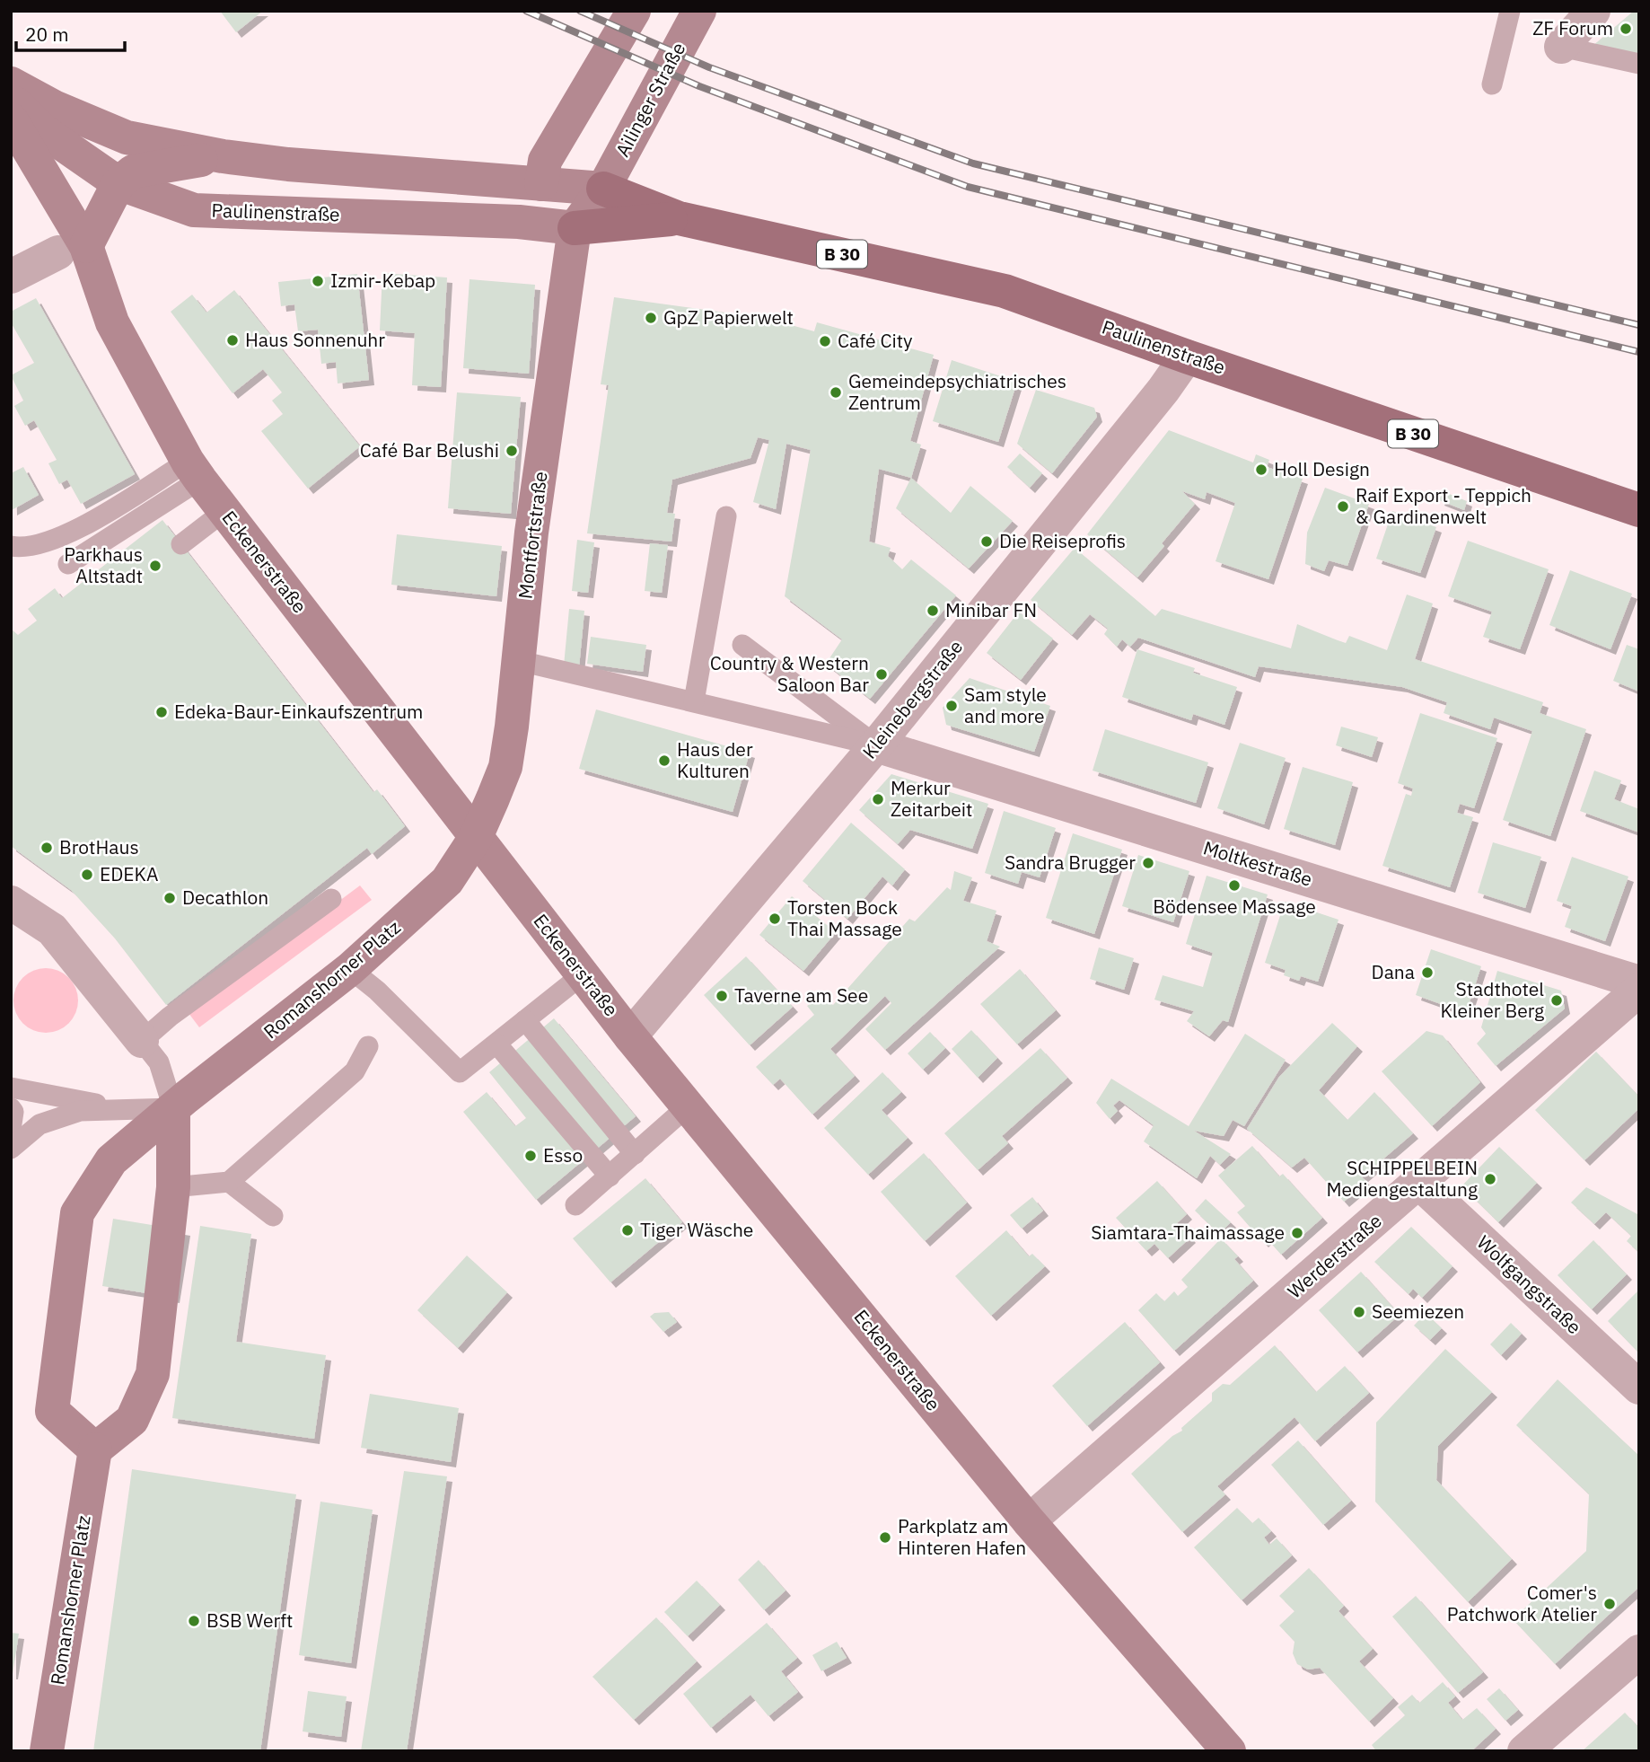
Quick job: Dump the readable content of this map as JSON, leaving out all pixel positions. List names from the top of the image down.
{
  "streets": {
    "main road": [
      "Ailinger Straße",
      "Paulinenstraße",
      "B 30",
      "Montfortstraße",
      "Eckenerstraße",
      "Romanshorner Platz"
    ],
    "street": [
      "Kleinebergstraße",
      "Moltkestraße",
      "Werderstraße",
      "Wolfgangstraße"
    ]
  },
  "crossings": [
    ["Ailinger Straße", "Paulinenstraße"],
    ["Paulinenstraße", "B 30"],
    ["Paulinenstraße", "Montfortstraße"],
    ["Paulinenstraße", "Kleinebergstraße"],
    ["Montfortstraße", "Eckenerstraße"],
    ["Montfortstraße", "Romanshorner Platz"],
    ["Eckenerstraße", "Kleinebergstraße"],
    ["Eckenerstraße", "Romanshorner Platz"],
    ["Eckenerstraße", "Werderstraße"],
    ["Kleinebergstraße", "Moltkestraße"],
    ["Werderstraße", "Wolfgangstraße"]
  ],
  "places": [
    "ZF Forum",
    "Izmir-Kebap",
    "GpZ Papierwelt",
    "Haus Sonnenuhr",
    "Café City",
    "Gemeindepsychiatrisches Zentrum",
    "Café Bar Belushi",
    "Holl Design",
    "Raif Export - Teppich & Gardinenwelt",
    "Die Reiseprofis",
    "Parkhaus Altstadt",
    "Minibar FN",
    "Country & Western Saloon Bar",
    "Sam style and more",
    "Edeka-Baur-Einkaufszentrum",
    "Haus der Kulturen",
    "Merkur Zeitarbeit",
    "BrotHaus",
    "Sandra Brugger",
    "EDEKA",
    "Bödensee Massage",
    "Decathlon",
    "Torsten Bock Thai Massage",
    "Dana",
    "Taverne am See",
    "Stadthotel Kleiner Berg",
    "Esso",
    "SCHIPPELBEIN Mediengestaltung",
    "Tiger Wäsche",
    "Siamtara-Thaimassage",
    "Seemiezen",
    "Parkplatz am Hinteren Hafen",
    "Comer's Patchwork Atelier",
    "BSB Werft"
  ],
  "scale_bar": "20 m"
}
